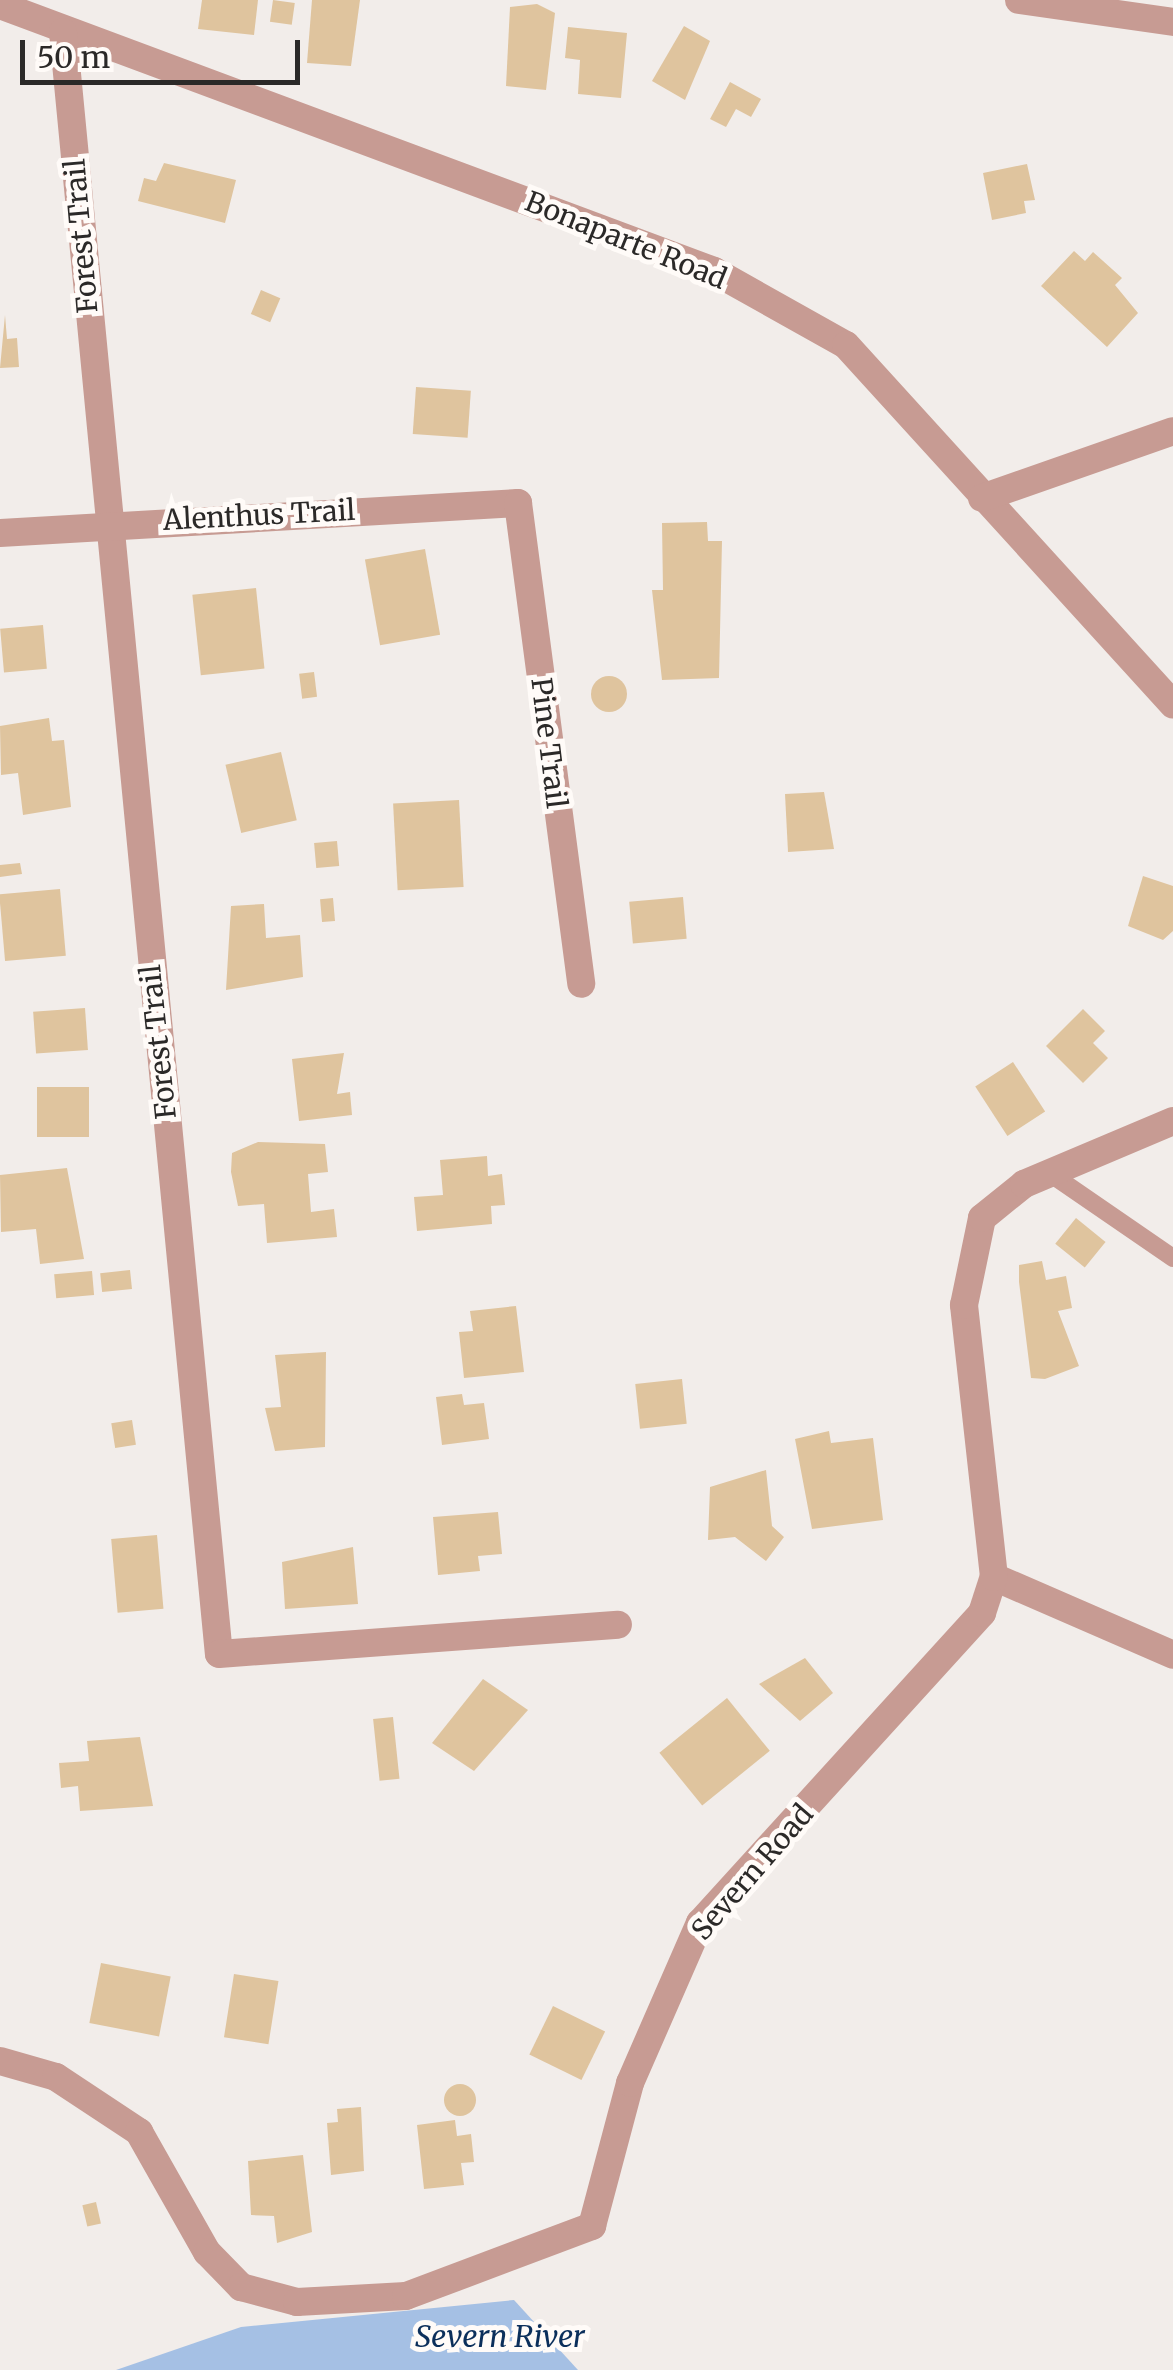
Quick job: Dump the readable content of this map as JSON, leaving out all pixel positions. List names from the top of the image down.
{
  "streets": {
    "street": [
      "Forest Trail",
      "Bonaparte Road",
      "Alenthus Trail",
      "Pine Trail",
      "Severn Road"
    ]
  },
  "crossings": [
    ["Forest Trail", "Bonaparte Road"],
    ["Forest Trail", "Alenthus Trail"],
    ["Alenthus Trail", "Pine Trail"]
  ],
  "water": ["Severn River"],
  "scale_bar": "50 m"
}
